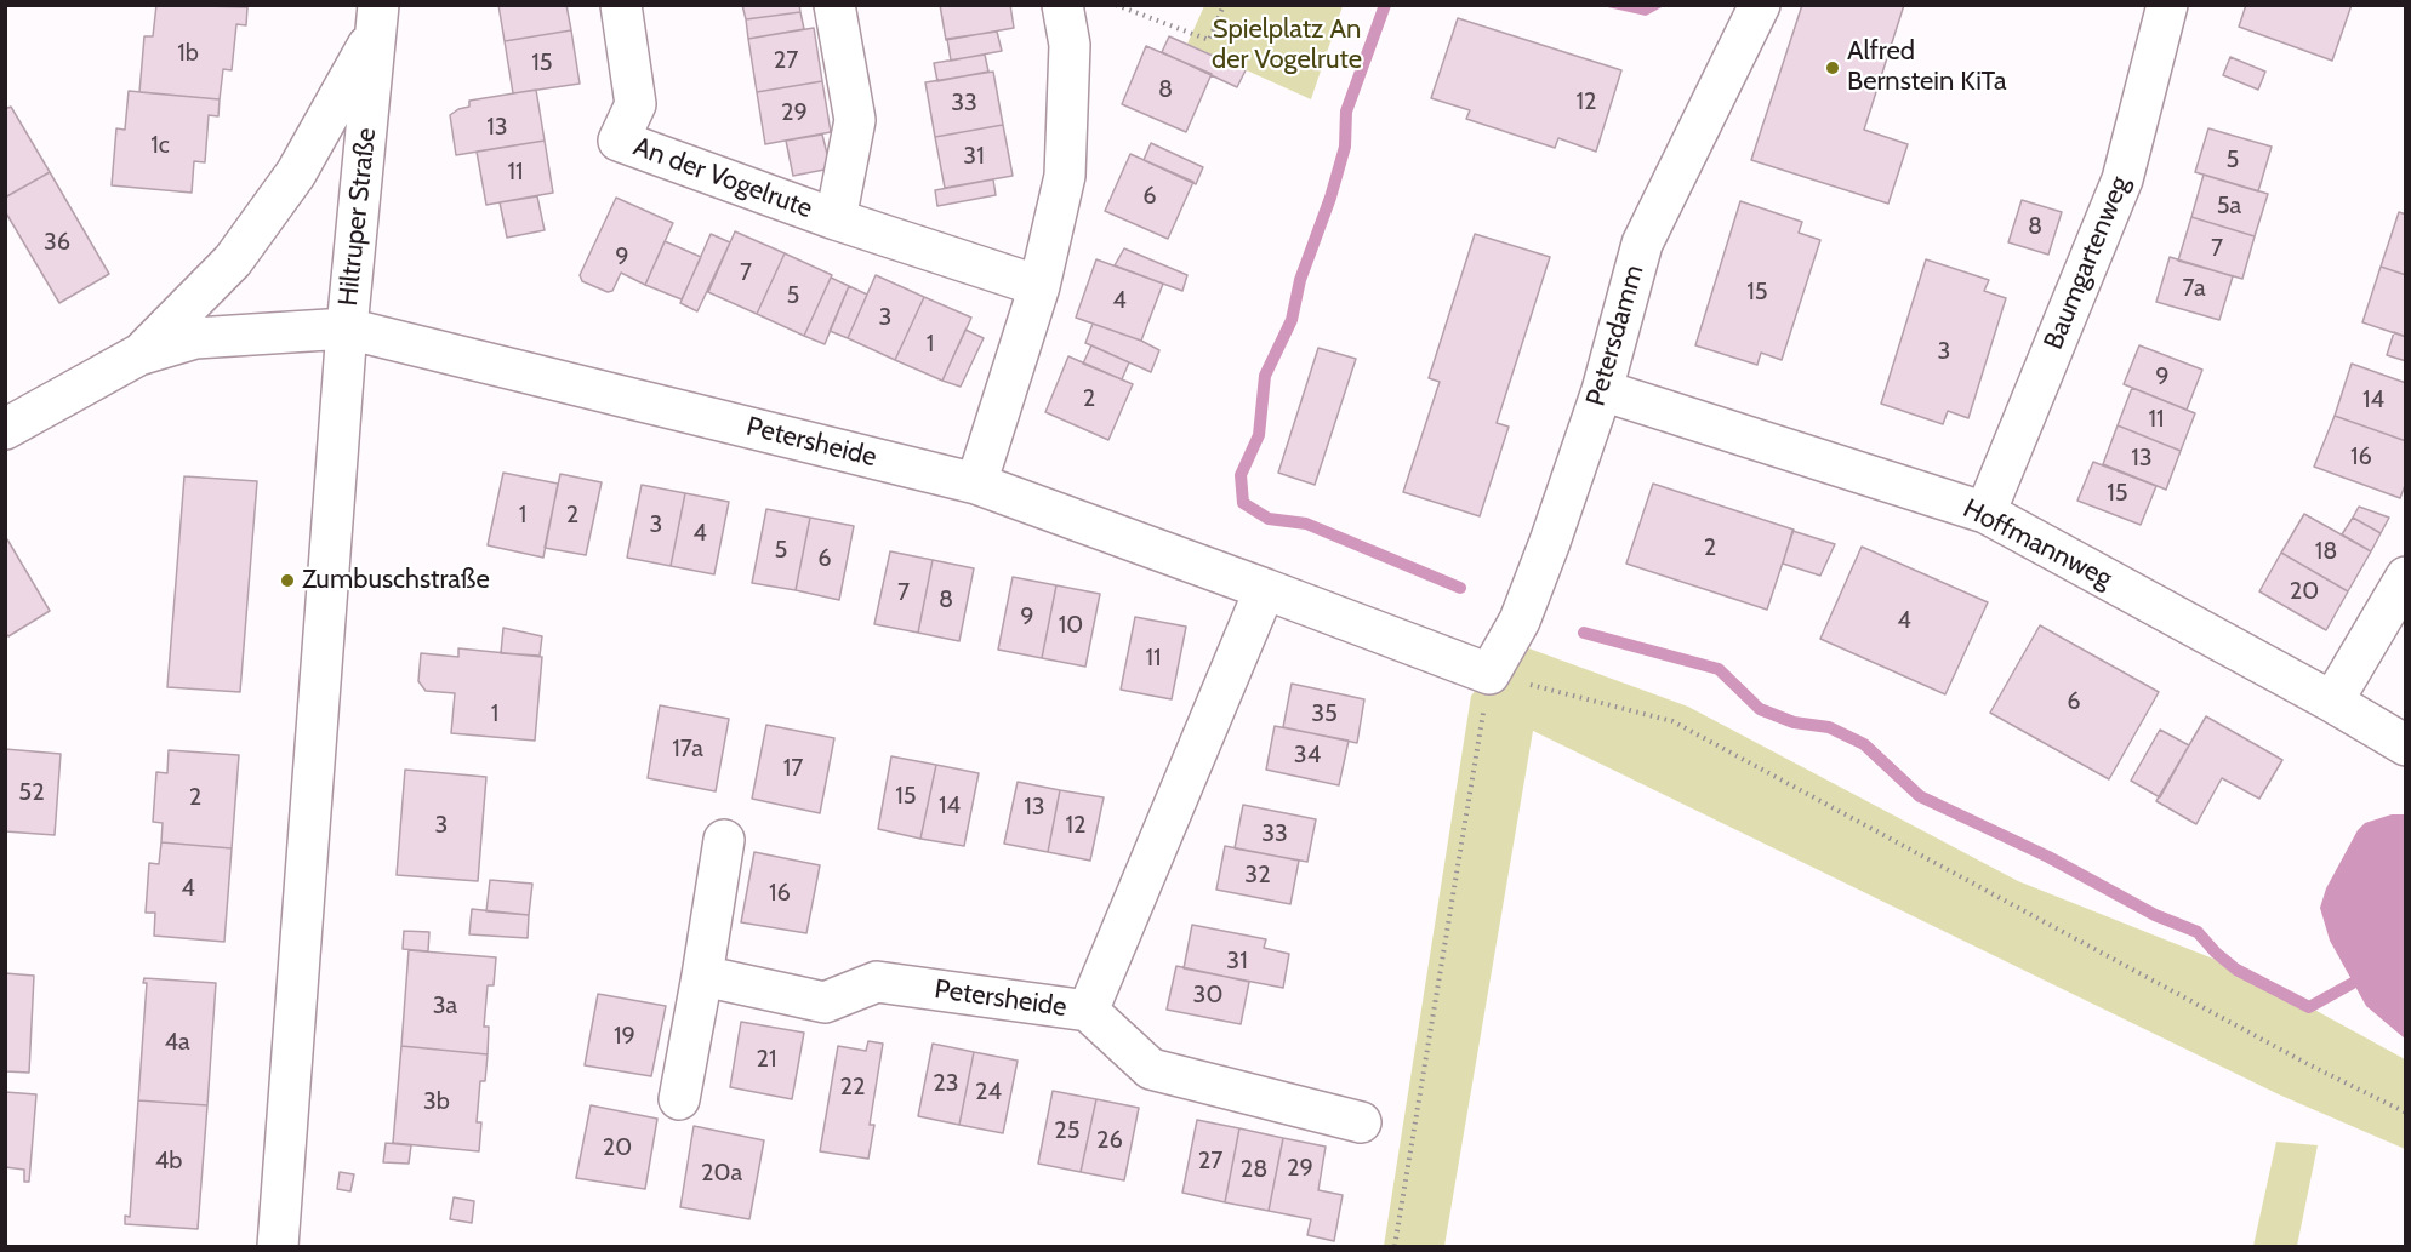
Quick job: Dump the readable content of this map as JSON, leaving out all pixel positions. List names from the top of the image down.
{
  "streets": {
    "street": [
      "An der Vogelrute",
      "Hiltruper Straße",
      "Baumgartenweg",
      "Petersdamm",
      "Petersheide",
      "Hoffmannweg"
    ]
  },
  "crossings": [
    ["Hiltruper Straße", "Petersheide"],
    ["Baumgartenweg", "Hoffmannweg"],
    ["Petersdamm", "Petersheide"],
    ["Petersdamm", "Hoffmannweg"]
  ],
  "parks": ["Spielplatz An der Vogelrute"],
  "places": ["Alfred Bernstein KiTa", "Zumbuschstraße"],
  "house_numbers": [
    "1b",
    "27",
    "15",
    "8",
    "12",
    "33",
    "29",
    "13",
    "1c",
    "31",
    "5",
    "11",
    "6",
    "5a",
    "8",
    "36",
    "7",
    "9",
    "7",
    "7a",
    "15",
    "5",
    "4",
    "3",
    "1",
    "3",
    "9",
    "2",
    "14",
    "11",
    "16",
    "13",
    "15",
    "1",
    "2",
    "3",
    "4",
    "2",
    "5",
    "18",
    "6",
    "20",
    "7",
    "8",
    "9",
    "4",
    "10",
    "11",
    "6",
    "1",
    "35",
    "17a",
    "34",
    "17",
    "52",
    "15",
    "2",
    "14",
    "13",
    "3",
    "12",
    "33",
    "32",
    "4",
    "16",
    "31",
    "30",
    "3a",
    "19",
    "4a",
    "21",
    "23",
    "22",
    "24",
    "3b",
    "25",
    "26",
    "20",
    "4b",
    "27",
    "29",
    "28",
    "20a"
  ]
}
